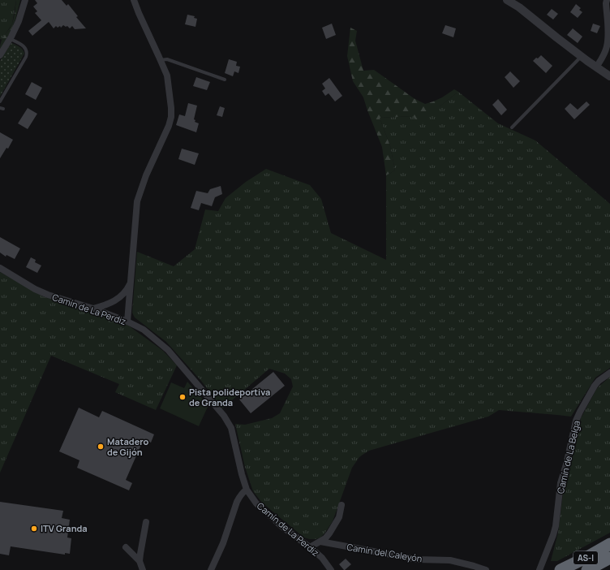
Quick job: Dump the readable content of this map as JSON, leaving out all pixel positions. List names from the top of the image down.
{
  "streets": {
    "highway": ["AS-I"],
    "street": ["Camín de La Perdiz", "Camín de La Belga", "Camín del Caleyón"]
  },
  "places": ["Pista polideportiva de Granda", "Matadero de Gijón", "ITV Granda"]
}
